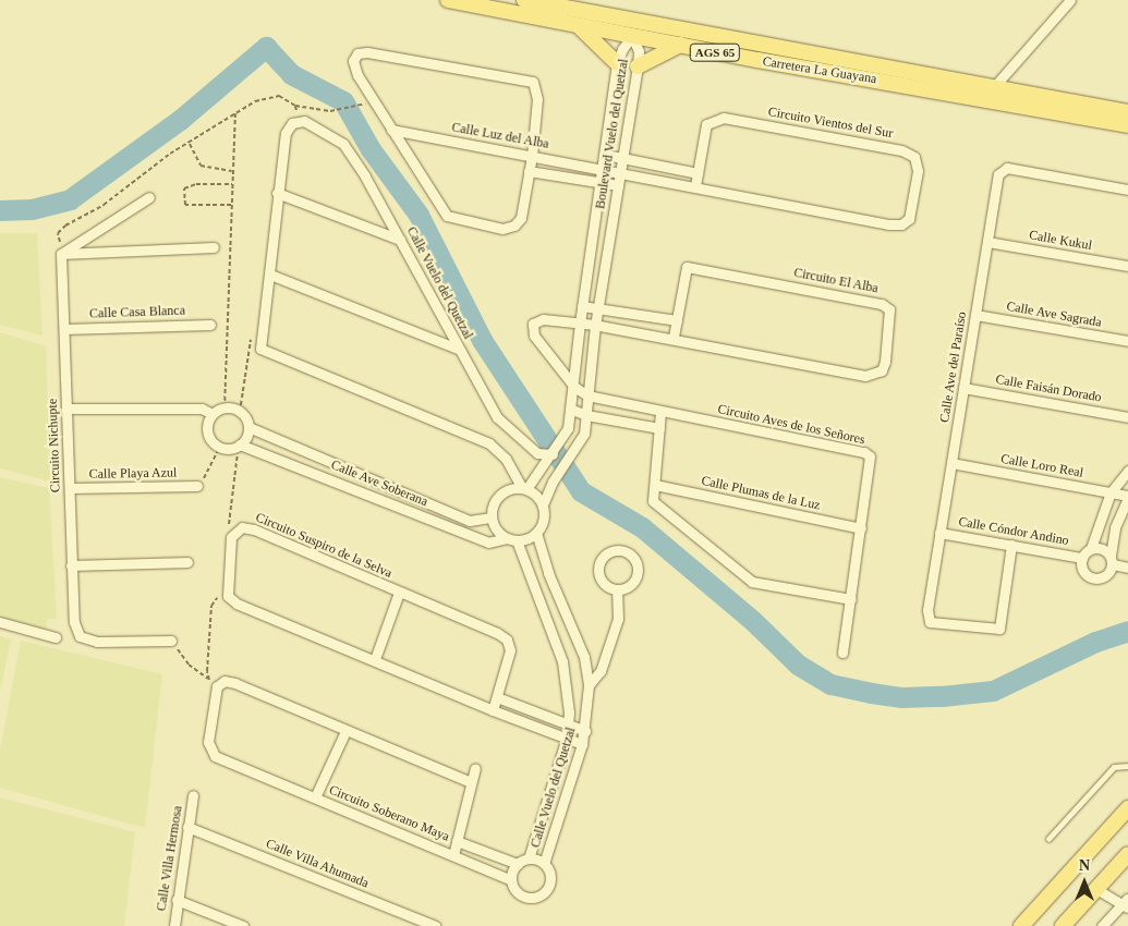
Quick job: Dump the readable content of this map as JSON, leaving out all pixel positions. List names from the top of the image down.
{
  "streets": {
    "main road": ["AGS 65", "Carretera La Guayana"],
    "street": [
      "Circuito Vientos del Sur",
      "Boulevard Vuelo del Quetzal",
      "Calle Luz del Alba",
      "Calle Kukul",
      "Circuito El Alba",
      "Calle Vuelo del Quetzal",
      "Calle Casa Blanca",
      "Calle Ave Sagrada",
      "Calle Ave del Paraíso",
      "Calle Faisán Dorado",
      "Circuito Aves de los Señores",
      "Circuito Nichupte",
      "Calle Loro Real",
      "Calle Playa Azul",
      "Calle Ave Soberana",
      "Calle Plumas de la Luz",
      "Calle Cóndor Andino",
      "Circuito Suspiro de la Selva",
      "Circuito Soberano Maya",
      "Calle Villa Hermosa",
      "Calle Villa Ahumada"
    ]
  },
  "crossings": [
    ["Carretera La Guayana", "Boulevard Vuelo del Quetzal"],
    ["Circuito Vientos del Sur", "Boulevard Vuelo del Quetzal"],
    ["Circuito Vientos del Sur", "Calle Luz del Alba"],
    ["Boulevard Vuelo del Quetzal", "Calle Luz del Alba"],
    ["Boulevard Vuelo del Quetzal", "Circuito El Alba"],
    ["Boulevard Vuelo del Quetzal", "Calle Vuelo del Quetzal"],
    ["Boulevard Vuelo del Quetzal", "Circuito Aves de los Señores"],
    ["Boulevard Vuelo del Quetzal", "Calle Ave Soberana"],
    ["Calle Kukul", "Calle Ave del Paraíso"],
    ["Calle Vuelo del Quetzal", "Calle Ave Soberana"],
    ["Calle Vuelo del Quetzal", "Circuito Soberano Maya"],
    ["Calle Casa Blanca", "Circuito Nichupte"],
    ["Calle Ave Sagrada", "Calle Ave del Paraíso"],
    ["Calle Ave del Paraíso", "Calle Faisán Dorado"],
    ["Calle Ave del Paraíso", "Calle Loro Real"],
    ["Calle Ave del Paraíso", "Calle Cóndor Andino"],
    ["Circuito Aves de los Señores", "Calle Plumas de la Luz"],
    ["Circuito Nichupte", "Calle Playa Azul"],
    ["Calle Villa Hermosa", "Calle Villa Ahumada"]
  ],
  "north": "top"
}
